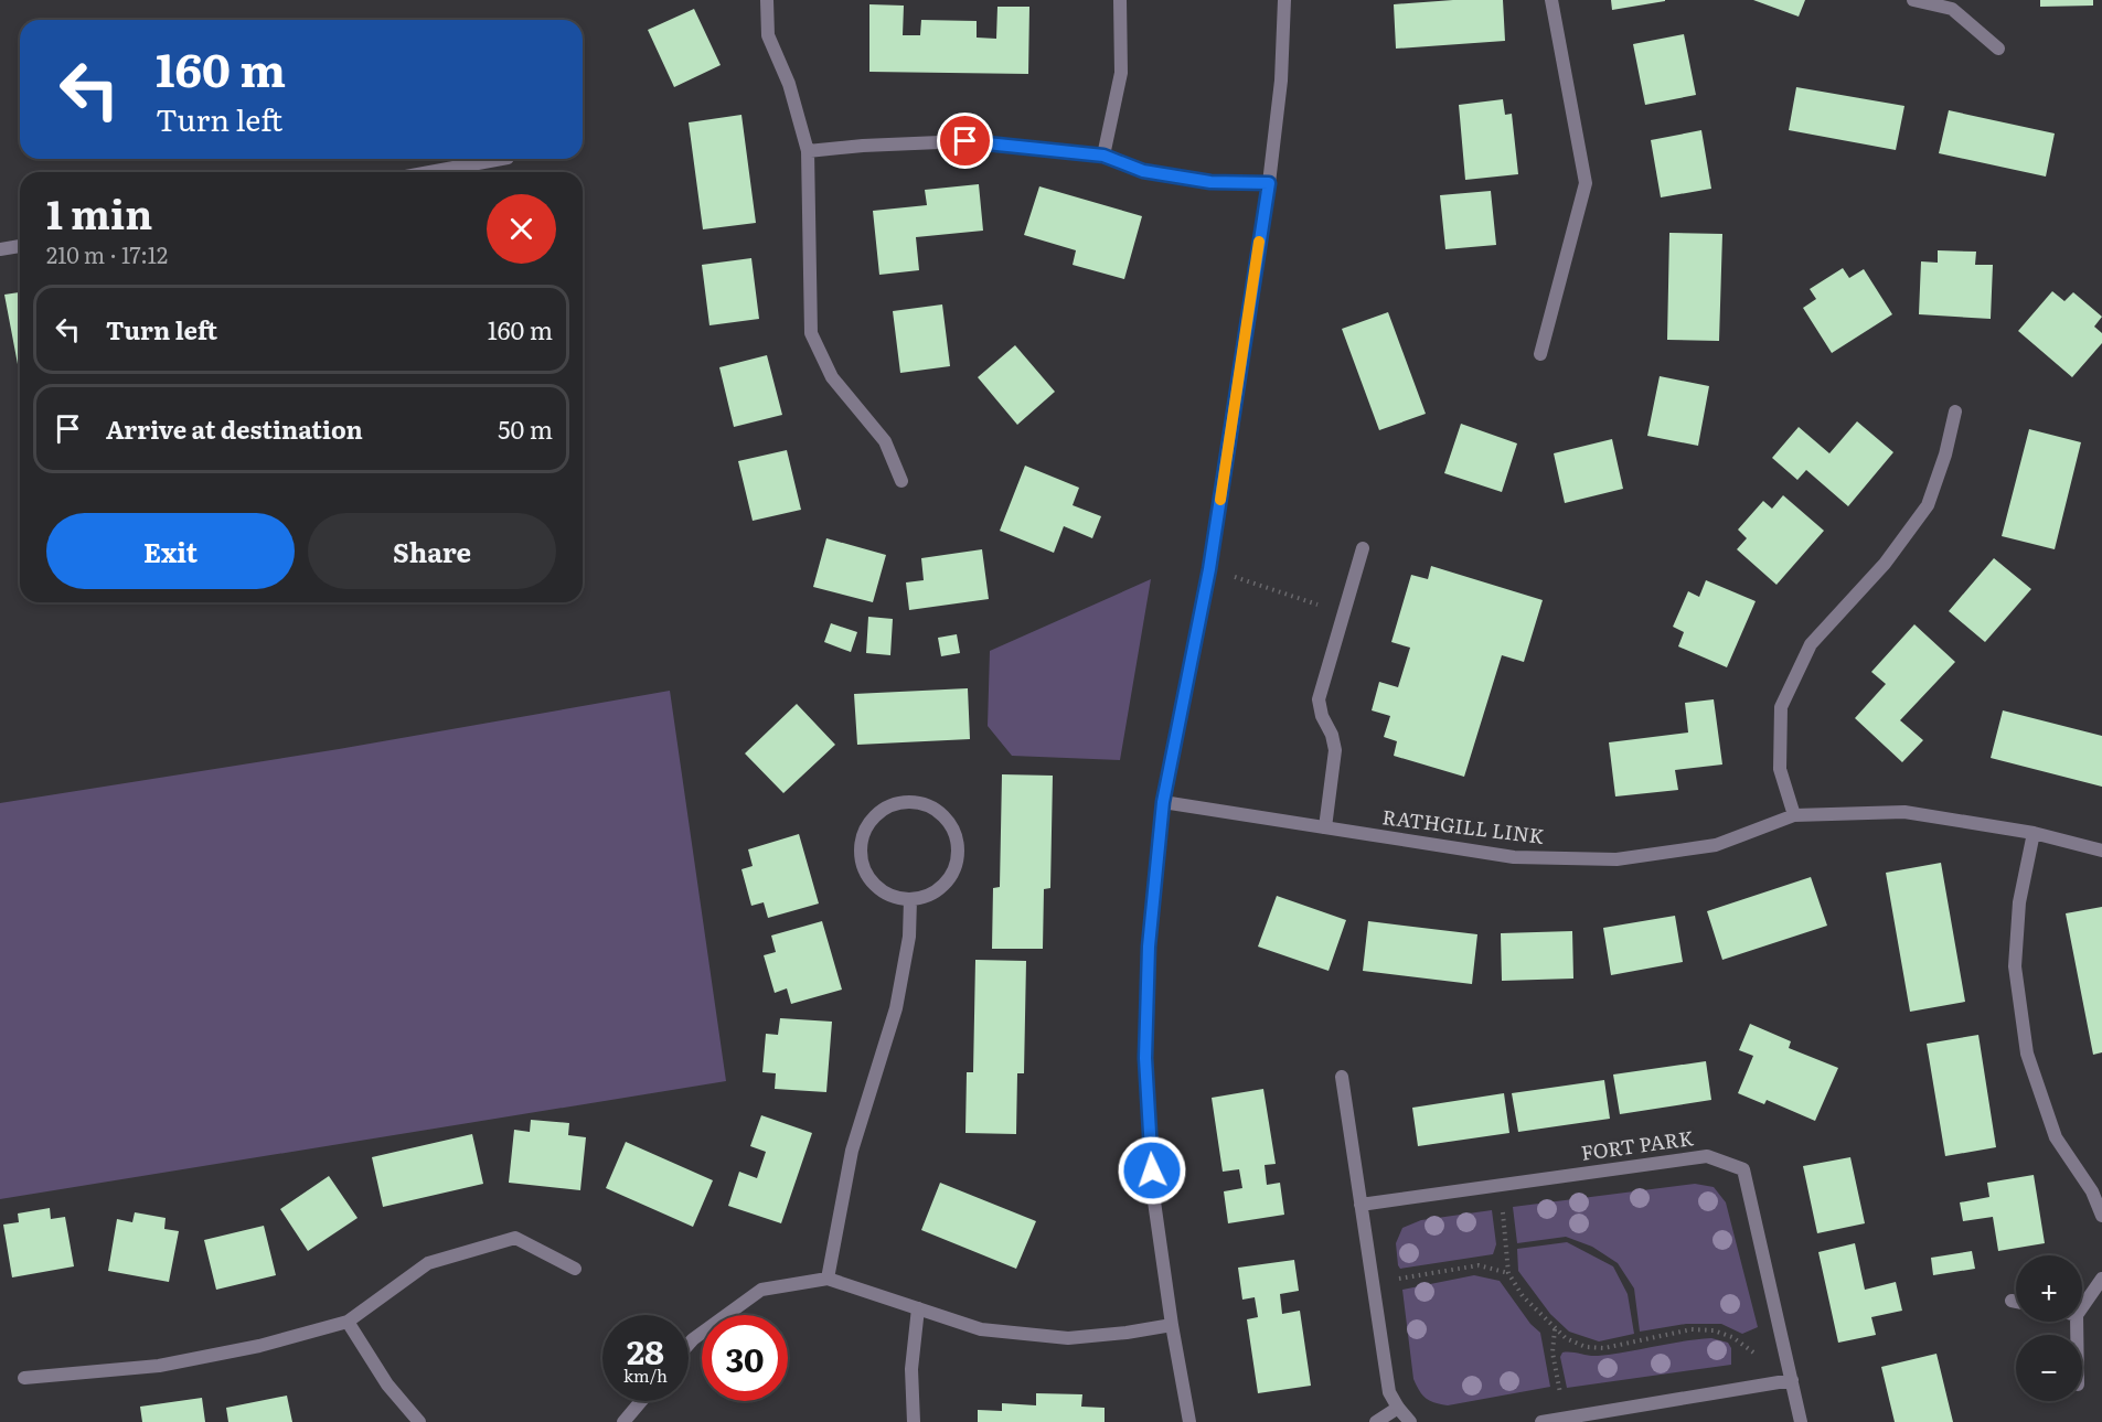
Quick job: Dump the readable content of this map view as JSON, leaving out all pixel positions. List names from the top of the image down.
{
  "streets": {
    "street": ["RATHGILL LINK", "FORT PARK"]
  },
  "page": {
    "turn": ["160 m", "Turn left"],
    "heading": ["1 min", "210 m · 17:12"],
    "list": [
      {
        "name": "Turn left",
        "value": "160 m"
      },
      {
        "name": "Arrive at destination",
        "value": "50 m"
      }
    ],
    "buttons": ["Exit", "Share"],
    "map_buttons": ["+", "−"],
    "speed": "28 km/h",
    "limit": "30"
  }
}
